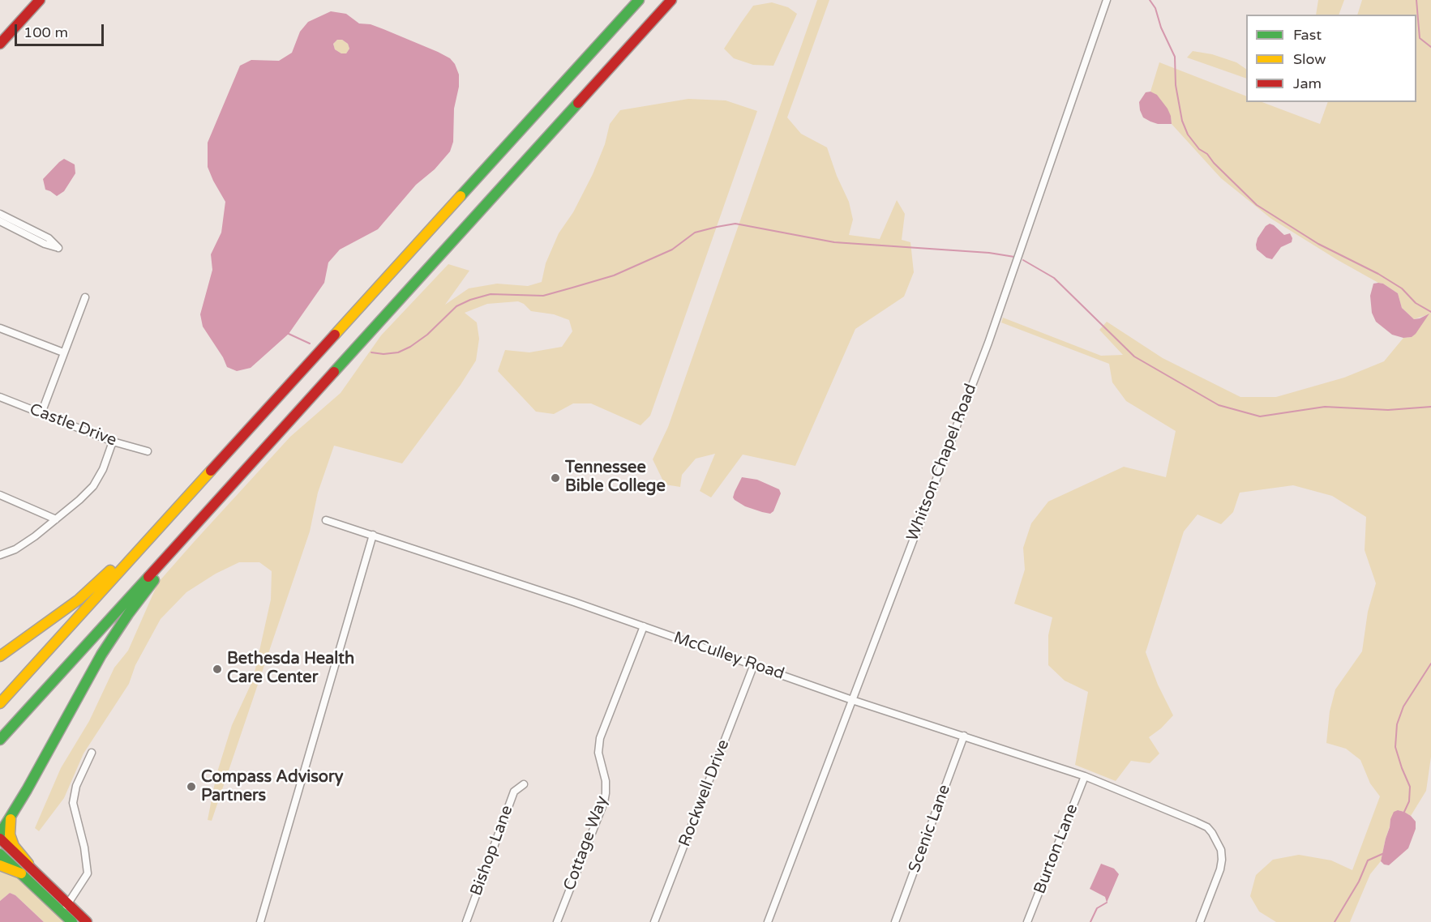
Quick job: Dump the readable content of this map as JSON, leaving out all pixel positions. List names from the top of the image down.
{
  "streets": {
    "street": [
      "Castle Drive",
      "Whitson Chapel Road",
      "McCulley Road",
      "Rockwell Drive",
      "Scenic Lane",
      "Cottage Way",
      "Burton Lane",
      "Bishop Lane"
    ]
  },
  "crossings": [
    ["Whitson Chapel Road", "McCulley Road"],
    ["McCulley Road", "Rockwell Drive"],
    ["McCulley Road", "Scenic Lane"],
    ["McCulley Road", "Cottage Way"],
    ["McCulley Road", "Burton Lane"]
  ],
  "places": ["Tennessee Bible College", "Bethesda Health Care Center", "Compass Advisory Partners"],
  "legend": ["Fast", "Slow", "Jam"],
  "scale_bar": "100 m"
}
